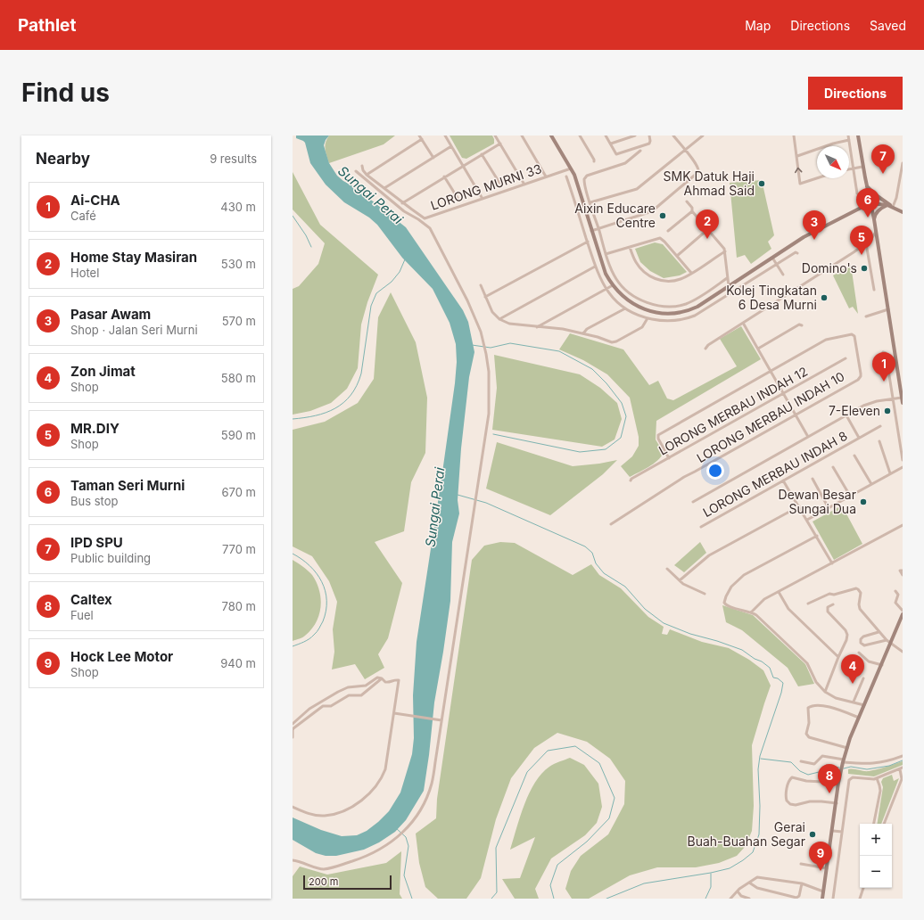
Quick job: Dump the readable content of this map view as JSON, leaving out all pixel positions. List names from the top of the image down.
{
  "streets": {
    "street": [
      "LORONG MURNI 33",
      "LORONG MERBAU INDAH 12",
      "LORONG MERBAU INDAH 10",
      "LORONG MERBAU INDAH 8"
    ]
  },
  "water": ["Sungai Perai"],
  "places": [
    "SMK Datuk Haji Ahmad Said",
    "Aixin Educare Centre",
    "Domino's",
    "Kolej Tingkatan 6 Desa Murni",
    "7-Eleven",
    "Dewan Besar Sungai Dua",
    "Gerai Buah-Buahan Segar"
  ],
  "scale_bar": "200 m",
  "north": "bottom right",
  "page": {
    "header": "Pathlet",
    "nav": ["Map", "Directions", "Saved"],
    "buttons": "Directions",
    "title": "Find us",
    "heading": ["Nearby", "9 results"],
    "pins": [
      "7",
      "6",
      "2",
      "3",
      "5",
      "1",
      "4",
      "8",
      "9"
    ],
    "list": [
      {
        "mark": "1",
        "name": "Ai-CHA",
        "note": "Café",
        "value": "430 m"
      },
      {
        "mark": "2",
        "name": "Home Stay Masiran",
        "note": "Hotel",
        "value": "530 m"
      },
      {
        "mark": "3",
        "name": "Pasar Awam",
        "note": "Shop · Jalan Seri Murni",
        "value": "570 m"
      },
      {
        "mark": "4",
        "name": "Zon Jimat",
        "note": "Shop",
        "value": "580 m"
      },
      {
        "mark": "5",
        "name": "MR.DIY",
        "note": "Shop",
        "value": "590 m"
      },
      {
        "mark": "6",
        "name": "Taman Seri Murni",
        "note": "Bus stop",
        "value": "670 m"
      },
      {
        "mark": "7",
        "name": "IPD SPU",
        "note": "Public building",
        "value": "770 m"
      },
      {
        "mark": "8",
        "name": "Caltex",
        "note": "Fuel",
        "value": "780 m"
      },
      {
        "mark": "9",
        "name": "Hock Lee Motor",
        "note": "Shop",
        "value": "940 m"
      }
    ],
    "map_buttons": ["+", "−"],
    "scale": "200 m"
  }
}
